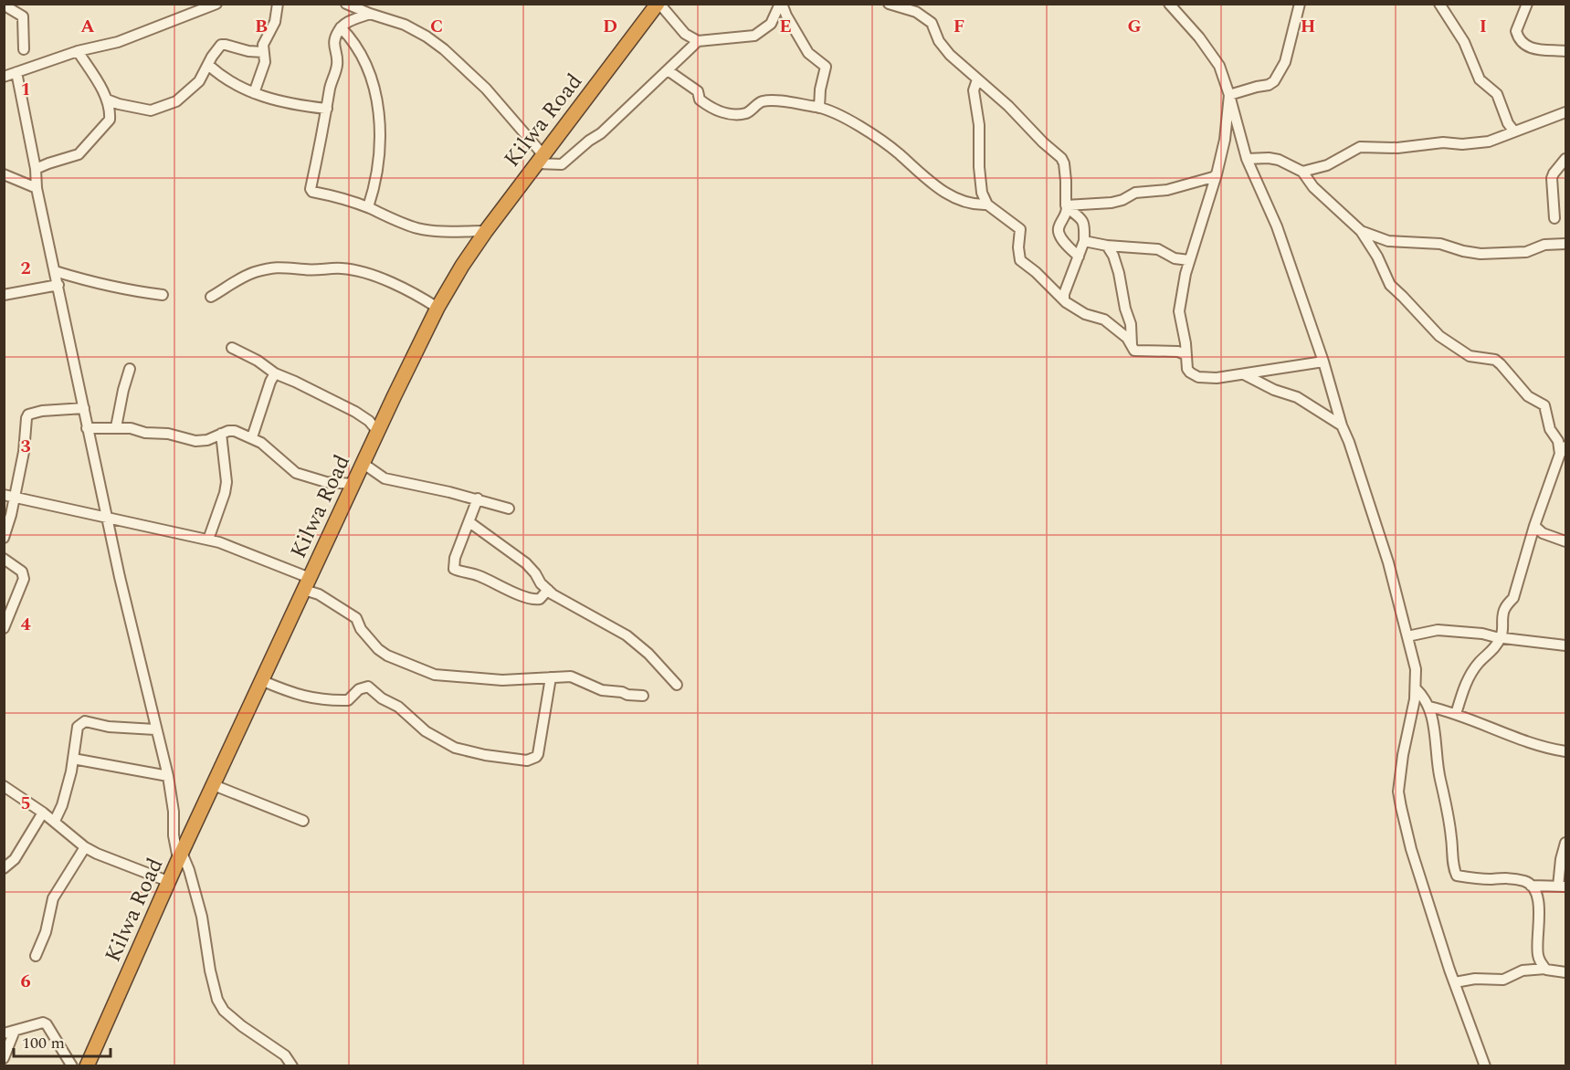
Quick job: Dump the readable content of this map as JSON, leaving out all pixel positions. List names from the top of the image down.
{
  "streets": {
    "highway": ["Kilwa Road"]
  },
  "scale_bar": "100 m",
  "grid": {
    "columns": [
      "A",
      "B",
      "C",
      "D",
      "E",
      "F",
      "G",
      "H",
      "I"
    ],
    "rows": [
      "1",
      "2",
      "3",
      "4",
      "5",
      "6"
    ]
  }
}
